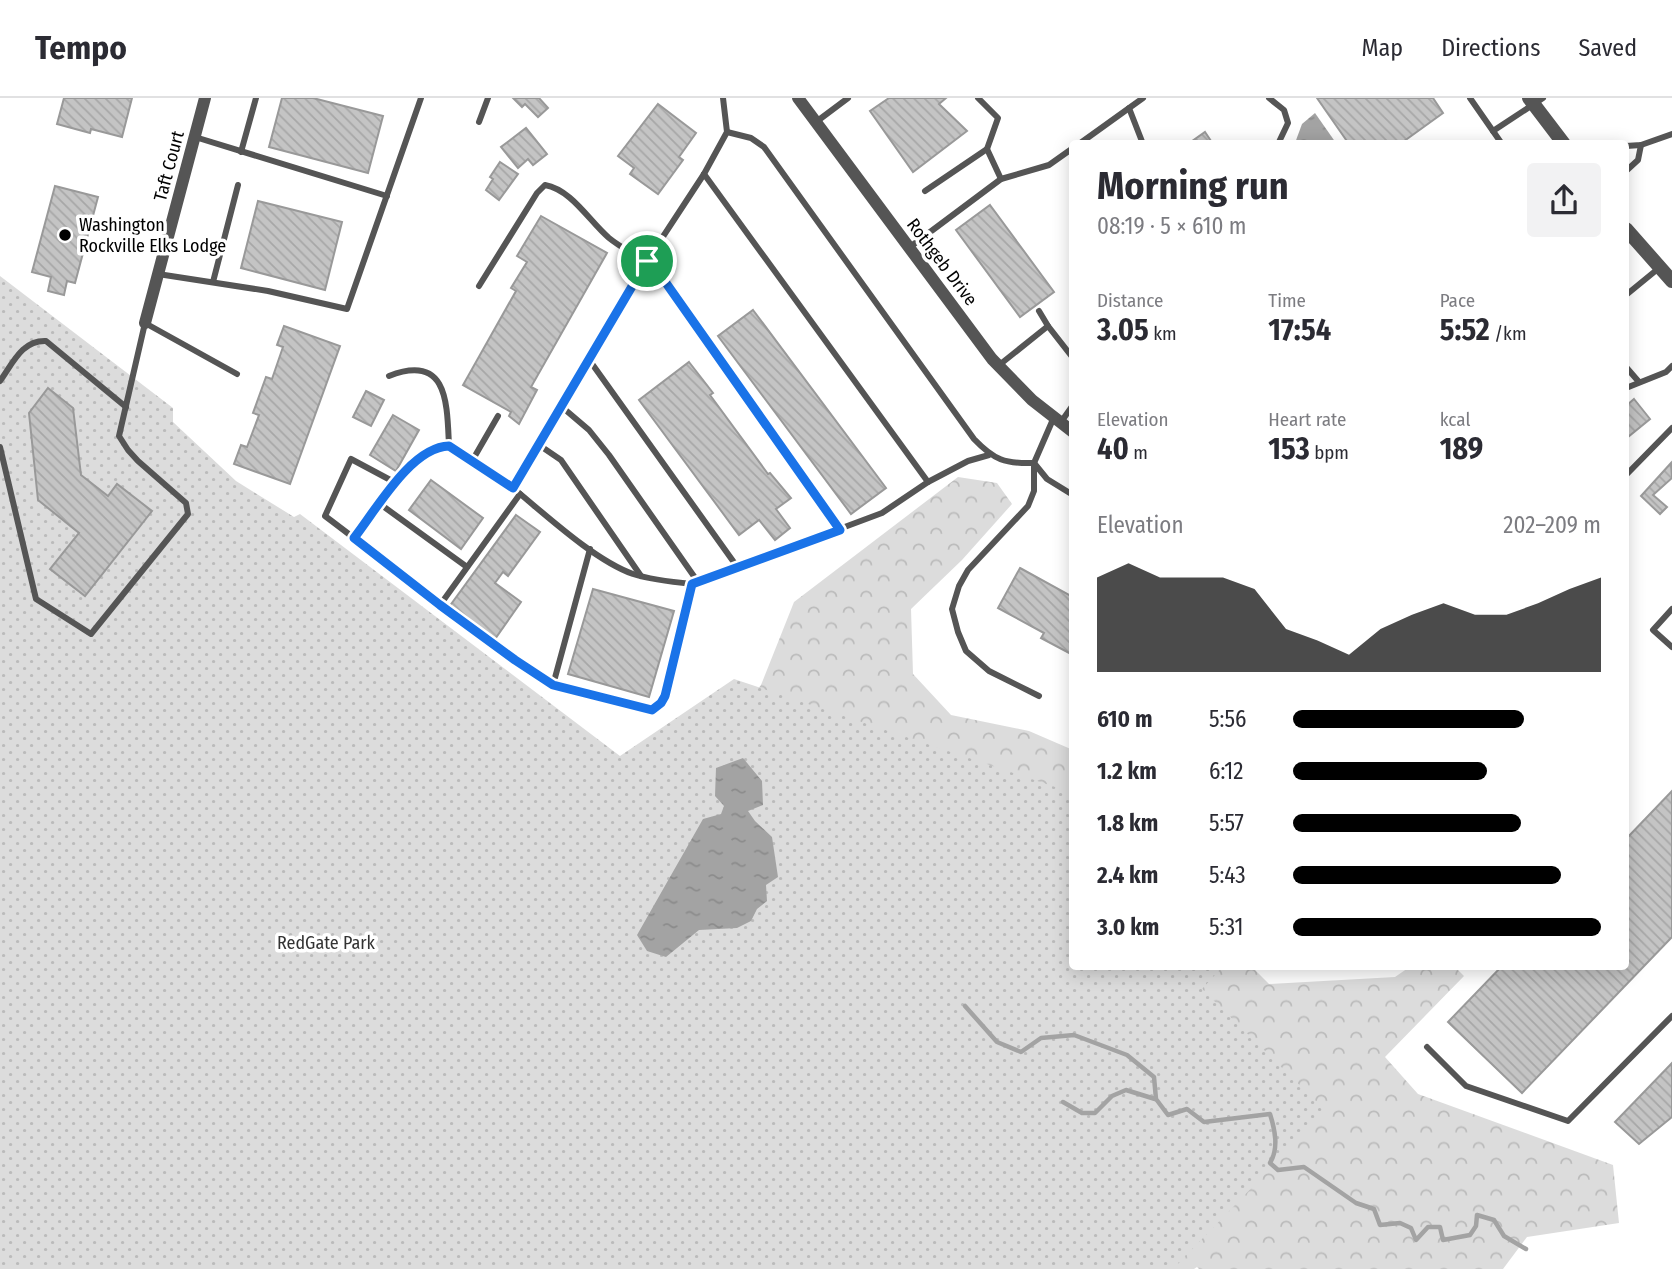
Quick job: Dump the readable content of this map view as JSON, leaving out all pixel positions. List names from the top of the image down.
{
  "streets": {
    "street": ["Taft Court", "Rothgeb Drive"]
  },
  "parks": ["RedGate Park"],
  "places": ["Washington Rockville Elks Lodge"],
  "page": {
    "header": "Tempo",
    "nav": ["Map", "Directions", "Saved"],
    "heading": ["Morning run", "08:19 · 5 × 610 m"],
    "stats": [
      ["Distance", "3.05 km"],
      ["Time", "17:54"],
      ["Pace", "5:52 /km"],
      ["Elevation", "40 m"],
      ["Heart rate", "153 bpm"],
      ["kcal", "189"]
    ],
    "chart": ["Elevation", "202–209 m"],
    "list": [
      {
        "name": "610 m",
        "note": "5:56"
      },
      {
        "name": "1.2 km",
        "note": "6:12"
      },
      {
        "name": "1.8 km",
        "note": "5:57"
      },
      {
        "name": "2.4 km",
        "note": "5:43"
      },
      {
        "name": "3.0 km",
        "note": "5:31"
      }
    ]
  }
}
